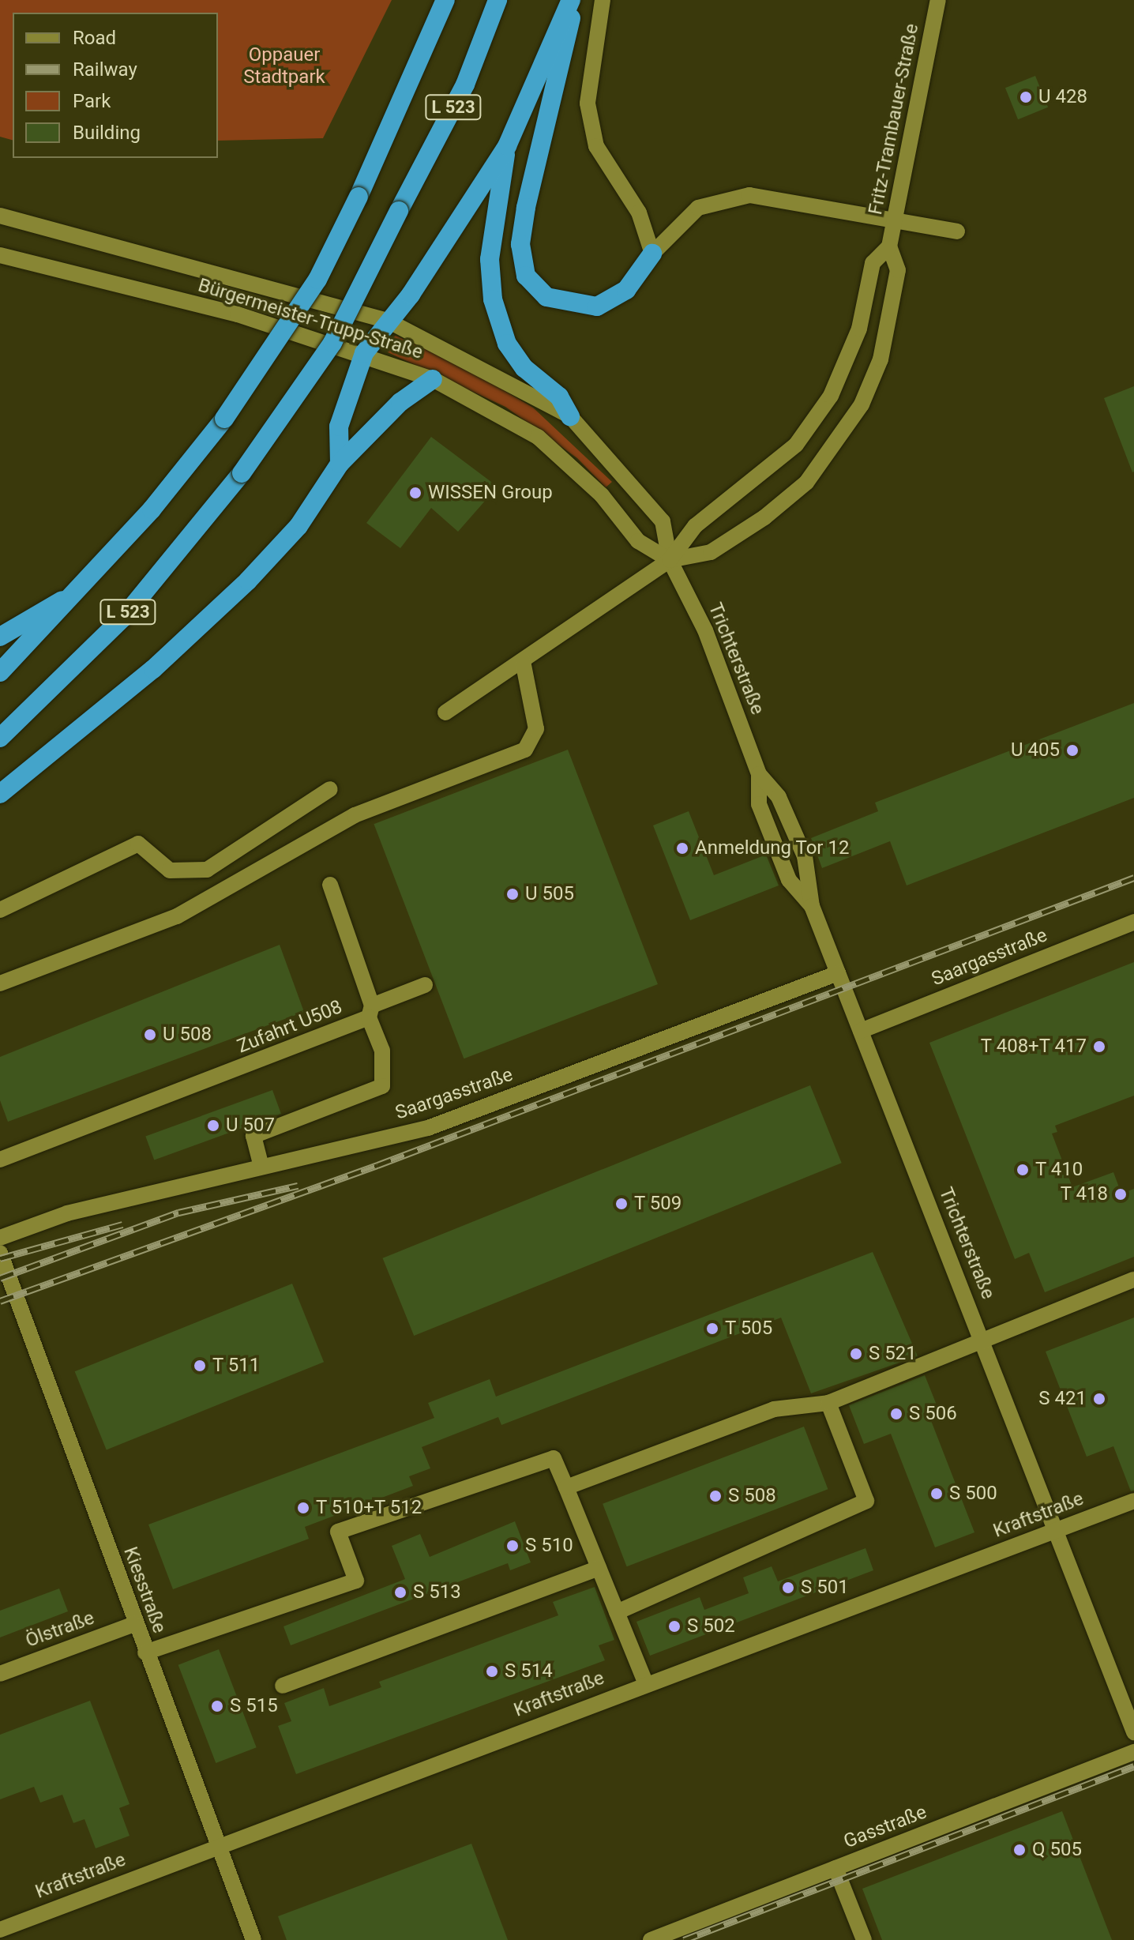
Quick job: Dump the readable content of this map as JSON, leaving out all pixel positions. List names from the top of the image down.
{
  "streets": {
    "highway": ["L 523"],
    "street": [
      "Fritz-Trambauer-Straße",
      "Bürgermeister-Trupp-Straße",
      "Trichterstraße",
      "Saargasstraße",
      "Zufahrt U508",
      "Kraftstraße",
      "Kiesstraße",
      "Ölstraße",
      "Gasstraße"
    ]
  },
  "crossings": [
    ["Fritz-Trambauer-Straße", "Bürgermeister-Trupp-Straße"],
    ["Fritz-Trambauer-Straße", "Trichterstraße"],
    ["Bürgermeister-Trupp-Straße", "Trichterstraße"],
    ["Trichterstraße", "Saargasstraße"],
    ["Trichterstraße", "Kraftstraße"],
    ["Saargasstraße", "Zufahrt U508"],
    ["Kraftstraße", "Kiesstraße"],
    ["Kiesstraße", "Ölstraße"]
  ],
  "parks": ["Oppauer Stadtpark"],
  "places": [
    "U 428",
    "WISSEN Group",
    "U 405",
    "Anmeldung Tor 12",
    "U 505",
    "U 508",
    "T 408+T 417",
    "U 507",
    "T 410",
    "T 418",
    "T 509",
    "T 505",
    "S 521",
    "T 511",
    "S 421",
    "S 506",
    "S 500",
    "S 508",
    "T 510+T 512",
    "S 510",
    "S 501",
    "S 513",
    "S 502",
    "S 514",
    "S 515",
    "Q 505"
  ],
  "legend": [
    "Road",
    "Railway",
    "Park",
    "Building"
  ]
}
